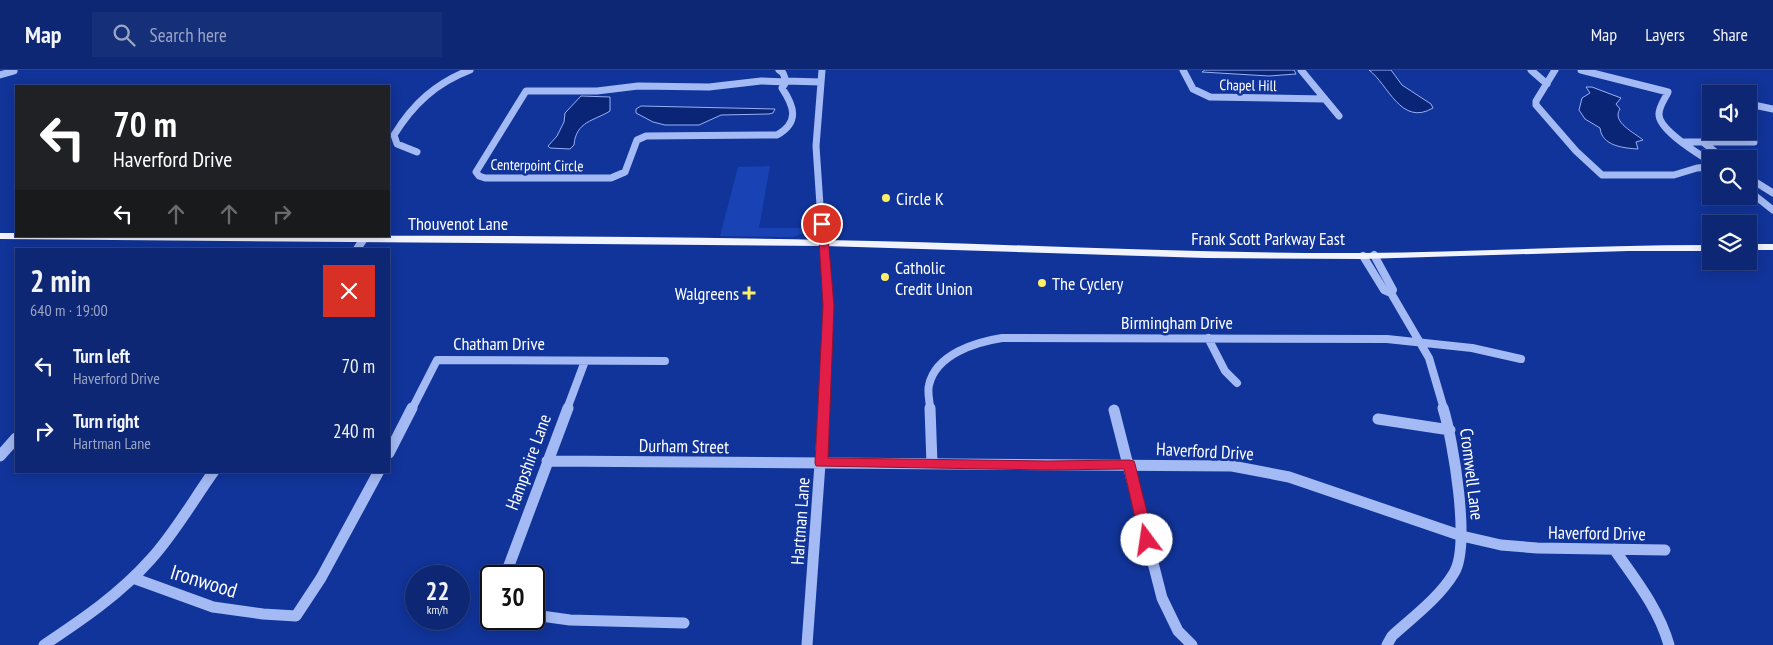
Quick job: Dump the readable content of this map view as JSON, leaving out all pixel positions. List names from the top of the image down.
{
  "streets": {
    "main road": ["Thouvenot Lane", "Frank Scott Parkway East"],
    "street": [
      "Chapel Hill",
      "Centerpoint Circle",
      "Birmingham Drive",
      "Chatham Drive",
      "Durham Street",
      "Haverford Drive",
      "Hampshire Lane",
      "Cromwell Lane",
      "Hartman Lane",
      "Ironwood"
    ]
  },
  "crossings": [
    ["Centerpoint Circle", "Hartman Lane"],
    ["Thouvenot Lane", "Frank Scott Parkway East"],
    ["Thouvenot Lane", "Hartman Lane"],
    ["Frank Scott Parkway East", "Cromwell Lane"],
    ["Frank Scott Parkway East", "Hartman Lane"],
    ["Birmingham Drive", "Haverford Drive"],
    ["Birmingham Drive", "Cromwell Lane"],
    ["Chatham Drive", "Hampshire Lane"],
    ["Durham Street", "Haverford Drive"],
    ["Durham Street", "Hampshire Lane"],
    ["Durham Street", "Hartman Lane"],
    ["Haverford Drive", "Cromwell Lane"],
    ["Haverford Drive", "Hartman Lane"]
  ],
  "places": {
    "other": ["Circle K", "Catholic Credit Union", "The Cyclery"],
    "health": ["Walgreens"]
  },
  "page": {
    "header": "Map",
    "search": "Search here",
    "nav": ["Map", "Layers", "Share"],
    "turn": ["70 m", "Haverford Drive"],
    "heading": ["2 min", "640 m · 19:00"],
    "list": [
      {
        "name": "Turn left",
        "note": "Haverford Drive",
        "value": "70 m"
      },
      {
        "name": "Turn right",
        "note": "Hartman Lane",
        "value": "240 m"
      }
    ],
    "speed": "22 km/h",
    "limit": "30"
  }
}
